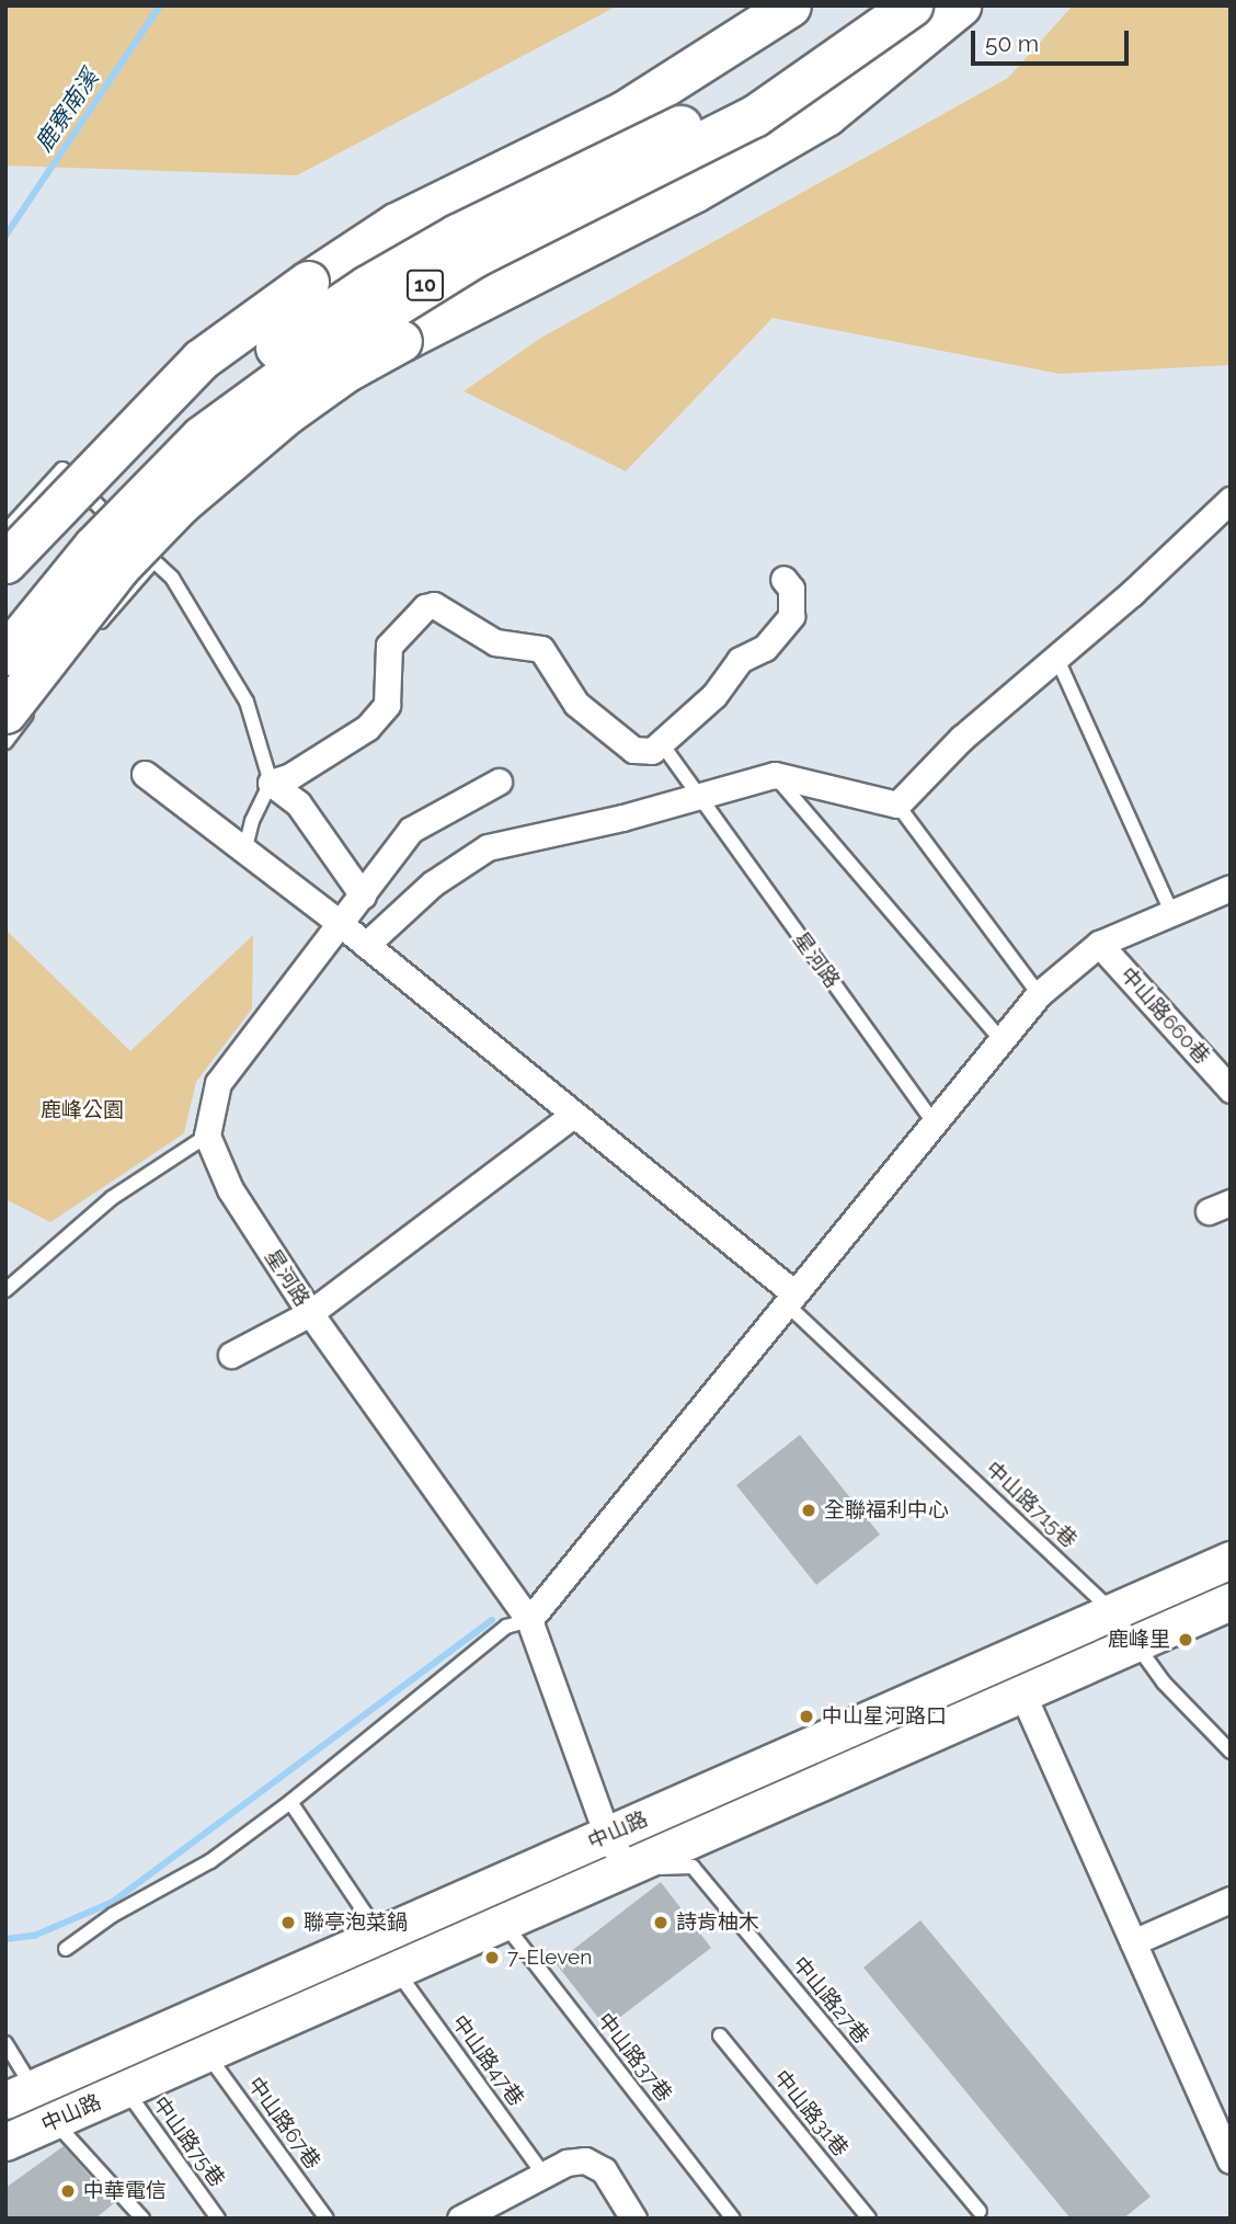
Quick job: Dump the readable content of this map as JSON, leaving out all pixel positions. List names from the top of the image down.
{
  "streets": {
    "main road": ["10"],
    "street": ["星河路", "中山路660巷", "中山路"],
    "lane": [
      "中山路715巷",
      "中山路27巷",
      "中山路37巷",
      "中山路47巷",
      "中山路31巷",
      "中山路67巷",
      "中山路75巷"
    ]
  },
  "crossings": [
    ["星河路", "中山路"],
    ["星河路", "中山路27巷"],
    ["中山路715巷", "中山路"],
    ["中山路", "中山路27巷"],
    ["中山路", "中山路37巷"],
    ["中山路", "中山路47巷"],
    ["中山路", "中山路67巷"],
    ["中山路", "中山路75巷"]
  ],
  "water": ["鹿寮南溪"],
  "parks": ["鹿峰公園"],
  "places": [
    "全聯福利中心",
    "鹿峰里",
    "中山星河路口",
    "聯亭泡菜鍋",
    "詩肯柚木",
    "7-Eleven",
    "中華電信"
  ],
  "scale_bar": "50 m"
}
